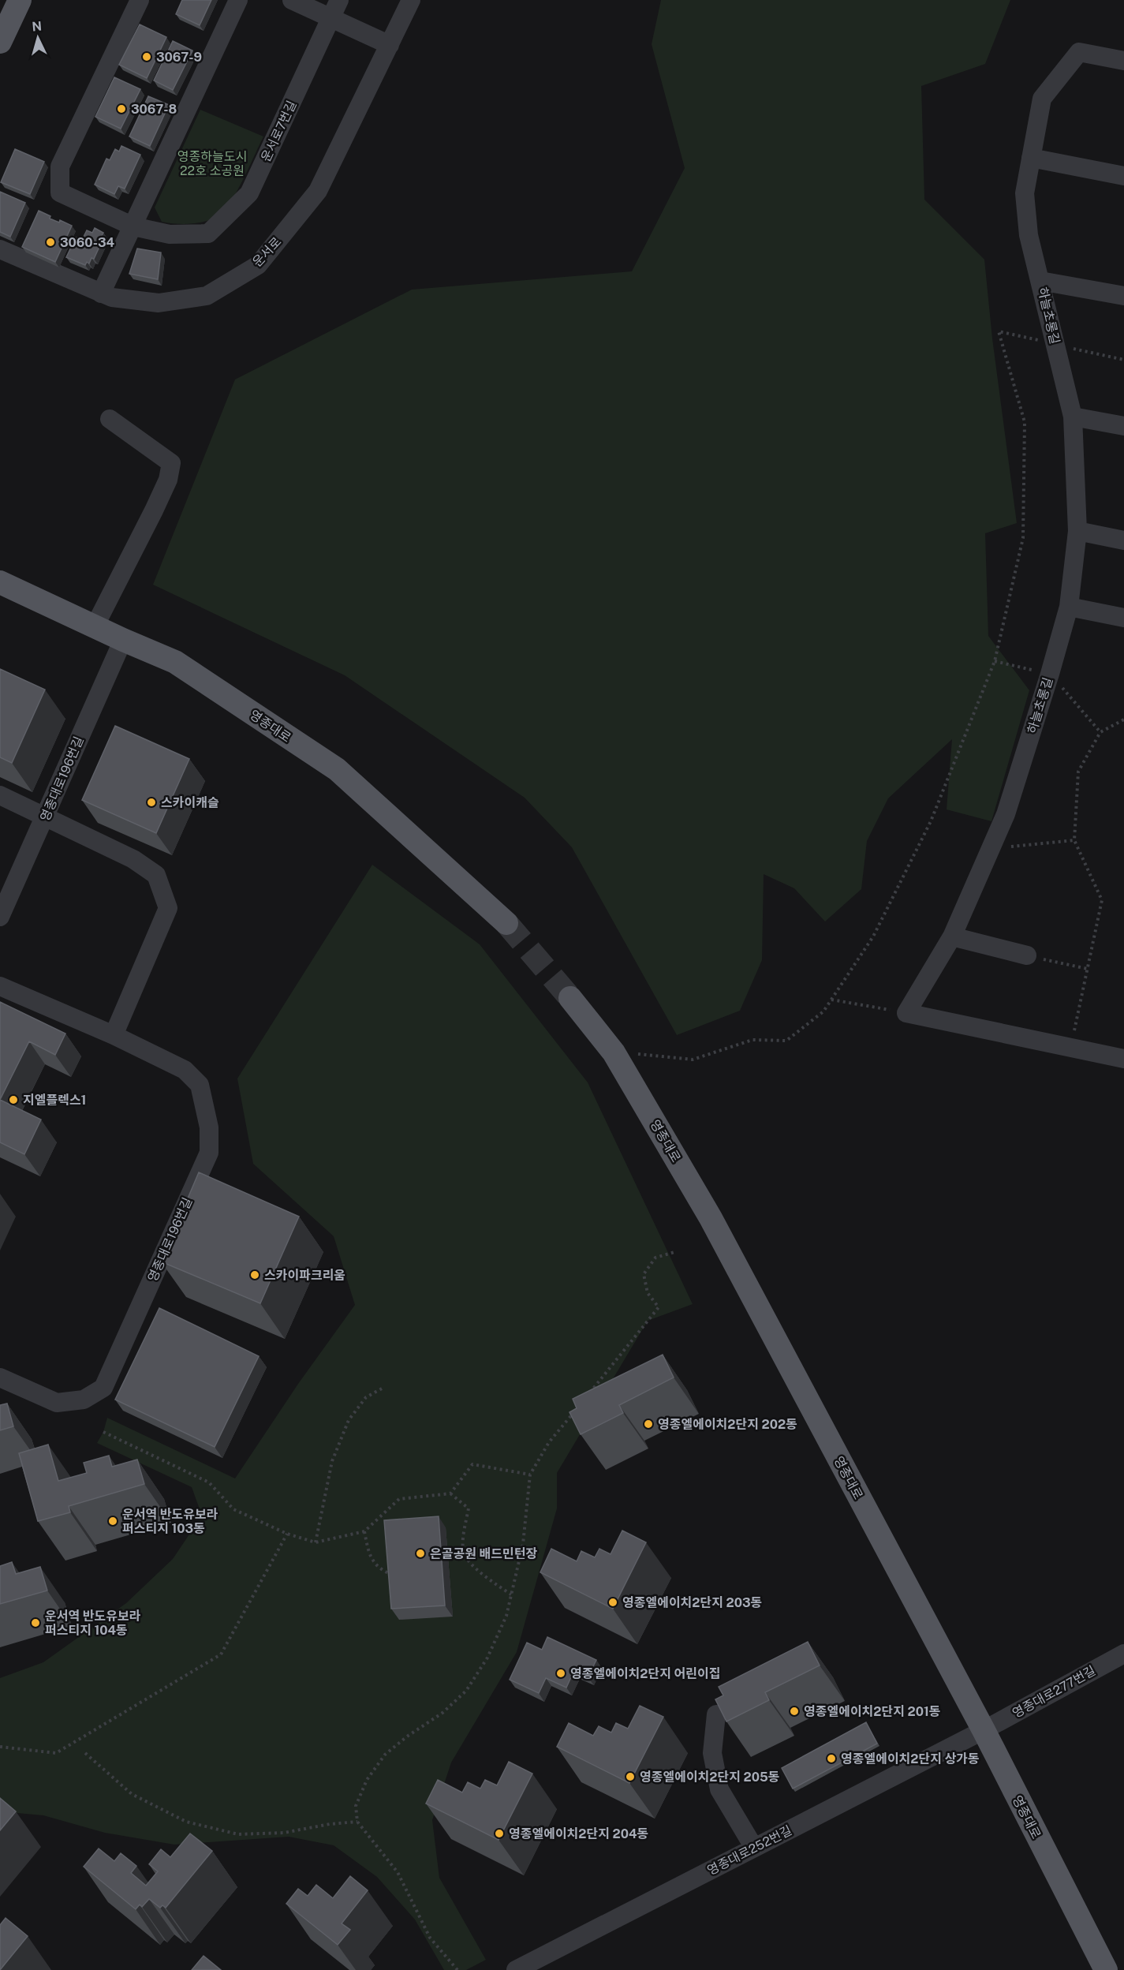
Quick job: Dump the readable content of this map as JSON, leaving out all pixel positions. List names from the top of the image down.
{
  "streets": {
    "main road": ["영종대로"],
    "street": [
      "운서로7번길",
      "운서로",
      "하늘초롱길",
      "영종대로196번길",
      "영종대로277번길",
      "영종대로252번길"
    ]
  },
  "crossings": [
    ["영종대로", "영종대로196번길"],
    ["영종대로", "영종대로277번길"],
    ["영종대로", "영종대로252번길"],
    ["영종대로277번길", "영종대로252번길"]
  ],
  "parks": ["영종하늘도시 22호 소공원"],
  "places": [
    "3067-9",
    "3067-8",
    "3060-34",
    "스카이캐슬",
    "지엘플렉스1",
    "스카이파크리움",
    "영종엘에이치2단지 202동",
    "운서역 반도유보라 퍼스티지 103동",
    "은골공원 배드민턴장",
    "영종엘에이치2단지 203동",
    "운서역 반도유보라 퍼스티지 104동",
    "영종엘에이치2단지 어린이집",
    "영종엘에이치2단지 201동",
    "영종엘에이치2단지 상가동",
    "영종엘에이치2단지 205동",
    "영종엘에이치2단지 204동"
  ],
  "north": "top"
}
